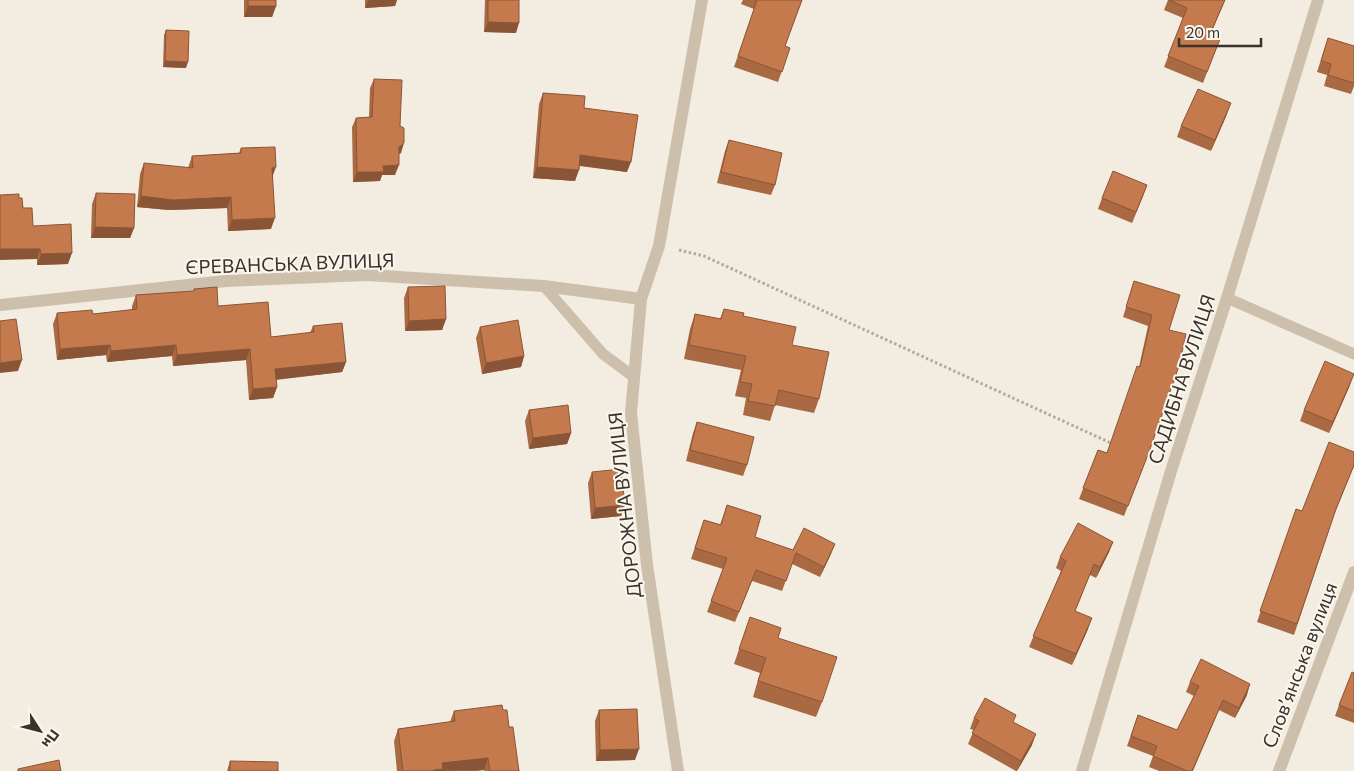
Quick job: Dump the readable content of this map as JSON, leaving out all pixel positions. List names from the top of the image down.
{
  "streets": {
    "street": [
      "ЄРЕВАНСЬКА ВУЛИЦЯ",
      "САДИБНА ВУЛИЦЯ",
      "ДОРОЖНА ВУЛИЦЯ",
      "Словʼянська вулиця"
    ]
  },
  "crossings": [
    ["ЄРЕВАНСЬКА ВУЛИЦЯ", "ДОРОЖНА ВУЛИЦЯ"]
  ],
  "scale_bar": "20 m",
  "north": "bottom right"
}
